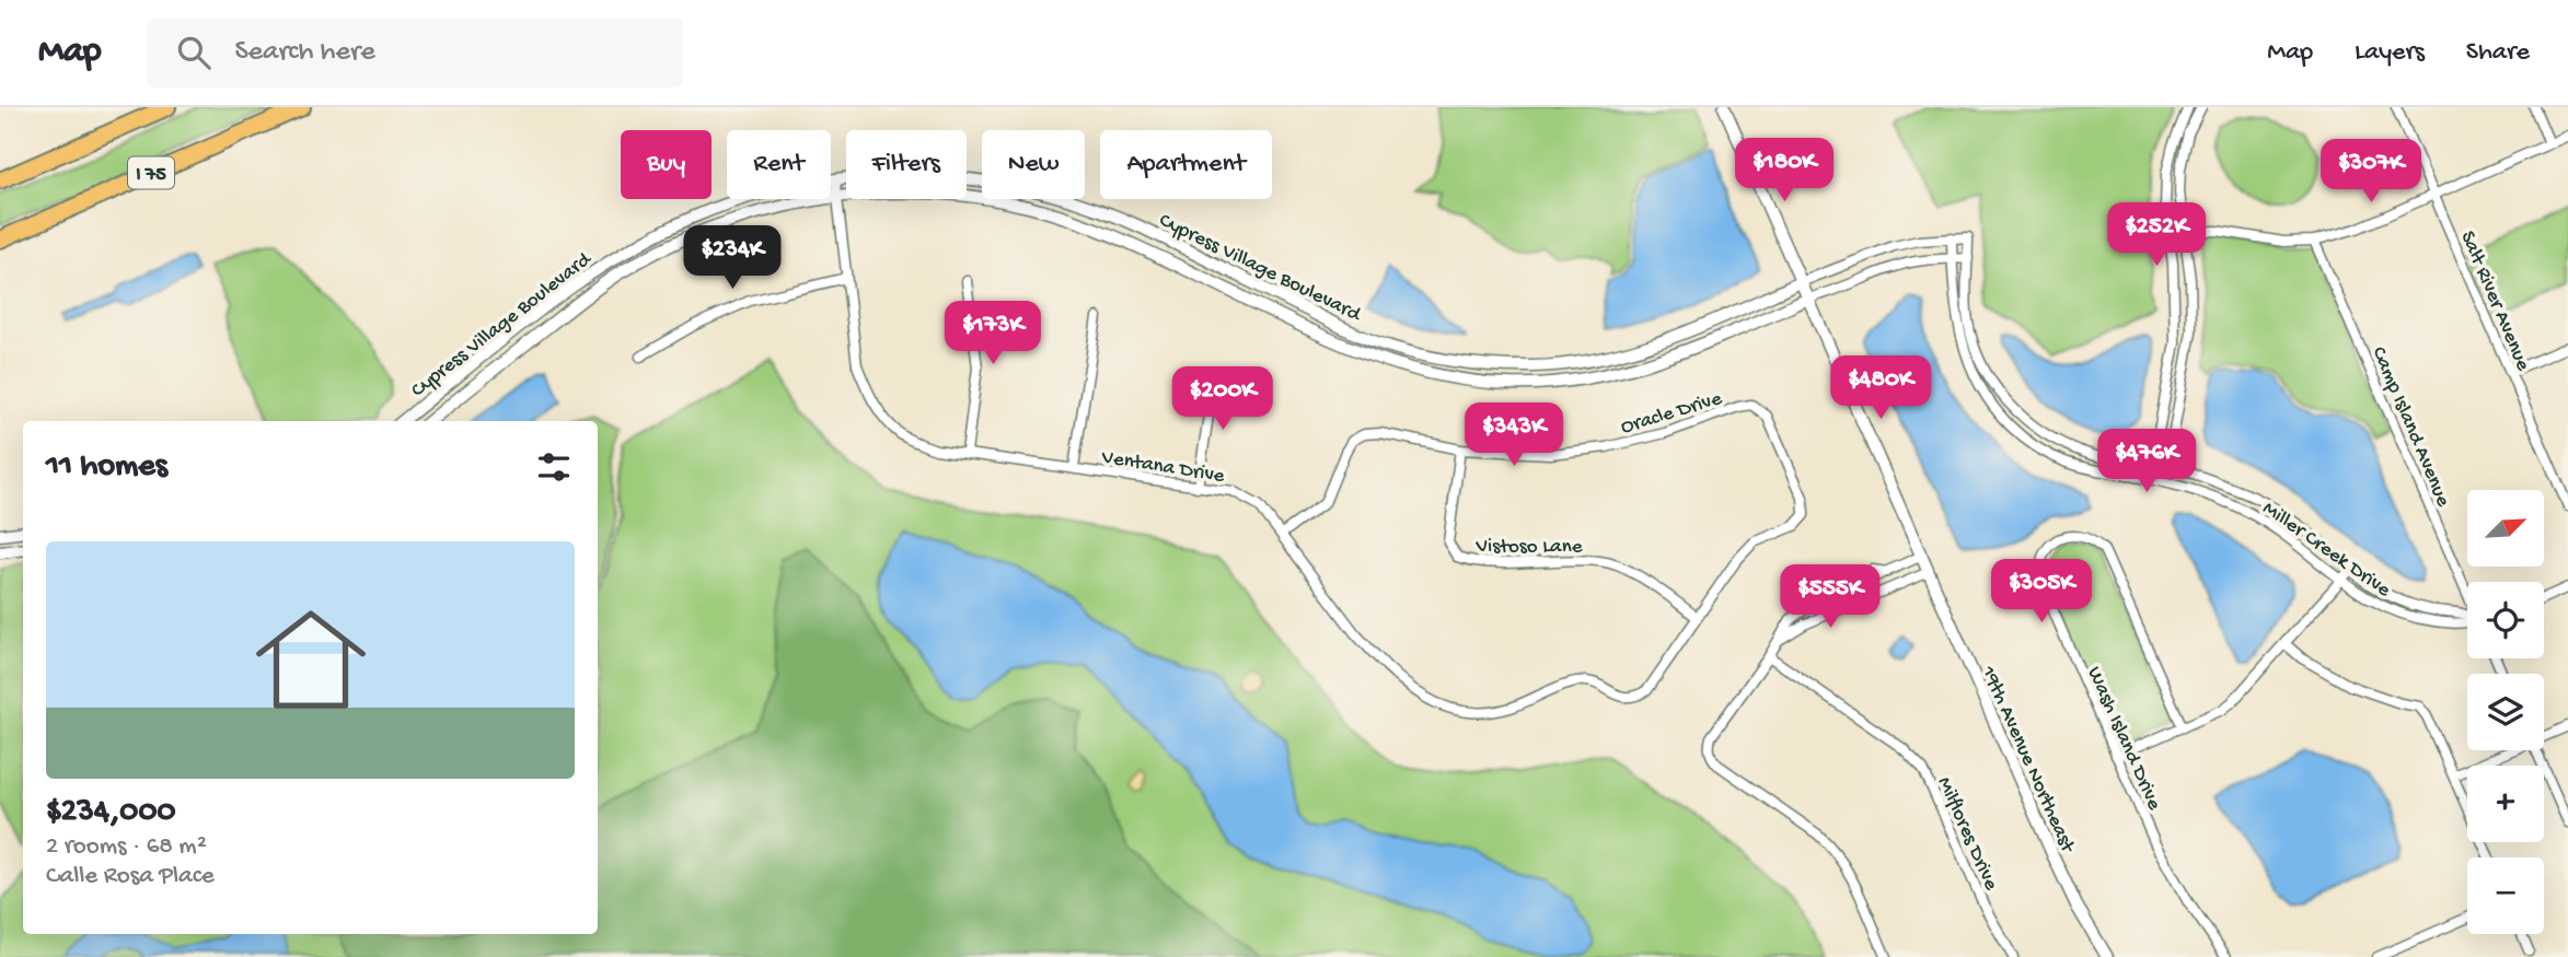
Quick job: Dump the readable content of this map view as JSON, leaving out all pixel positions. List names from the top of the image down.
{
  "streets": {
    "highway": ["I 75"],
    "street": [
      "Cypress Village Boulevard",
      "Salt River Avenue",
      "Oracle Drive",
      "Camp Island Avenue",
      "Ventana Drive",
      "Vistoso Lane",
      "Miller Creek Drive",
      "Wash Island Drive",
      "19th Avenue Northeast",
      "Milflores Drive"
    ]
  },
  "crossings": [
    ["Cypress Village Boulevard", "Ventana Drive"],
    ["Cypress Village Boulevard", "19th Avenue Northeast"],
    ["Oracle Drive", "Ventana Drive"],
    ["Oracle Drive", "Vistoso Lane"],
    ["Ventana Drive", "Vistoso Lane"]
  ],
  "north": "top right",
  "page": {
    "header": "Map",
    "search": "Search here",
    "nav": ["Map", "Layers", "Share"],
    "chip": [
      "Buy",
      "Rent",
      "Filters",
      "New",
      "Apartment"
    ],
    "price": [
      "$180K",
      "$307K",
      "$252K",
      "$234K",
      "$173K",
      "$480K",
      "$200K",
      "$343K",
      "$476K",
      "$305K",
      "$555K"
    ],
    "heading": "11 homes",
    "map_buttons": ["+", "−"],
    "list": [
      {
        "name": "$234,000",
        "note": "2 rooms · 68 m² · Calle Rosa Place"
      }
    ]
  }
}
